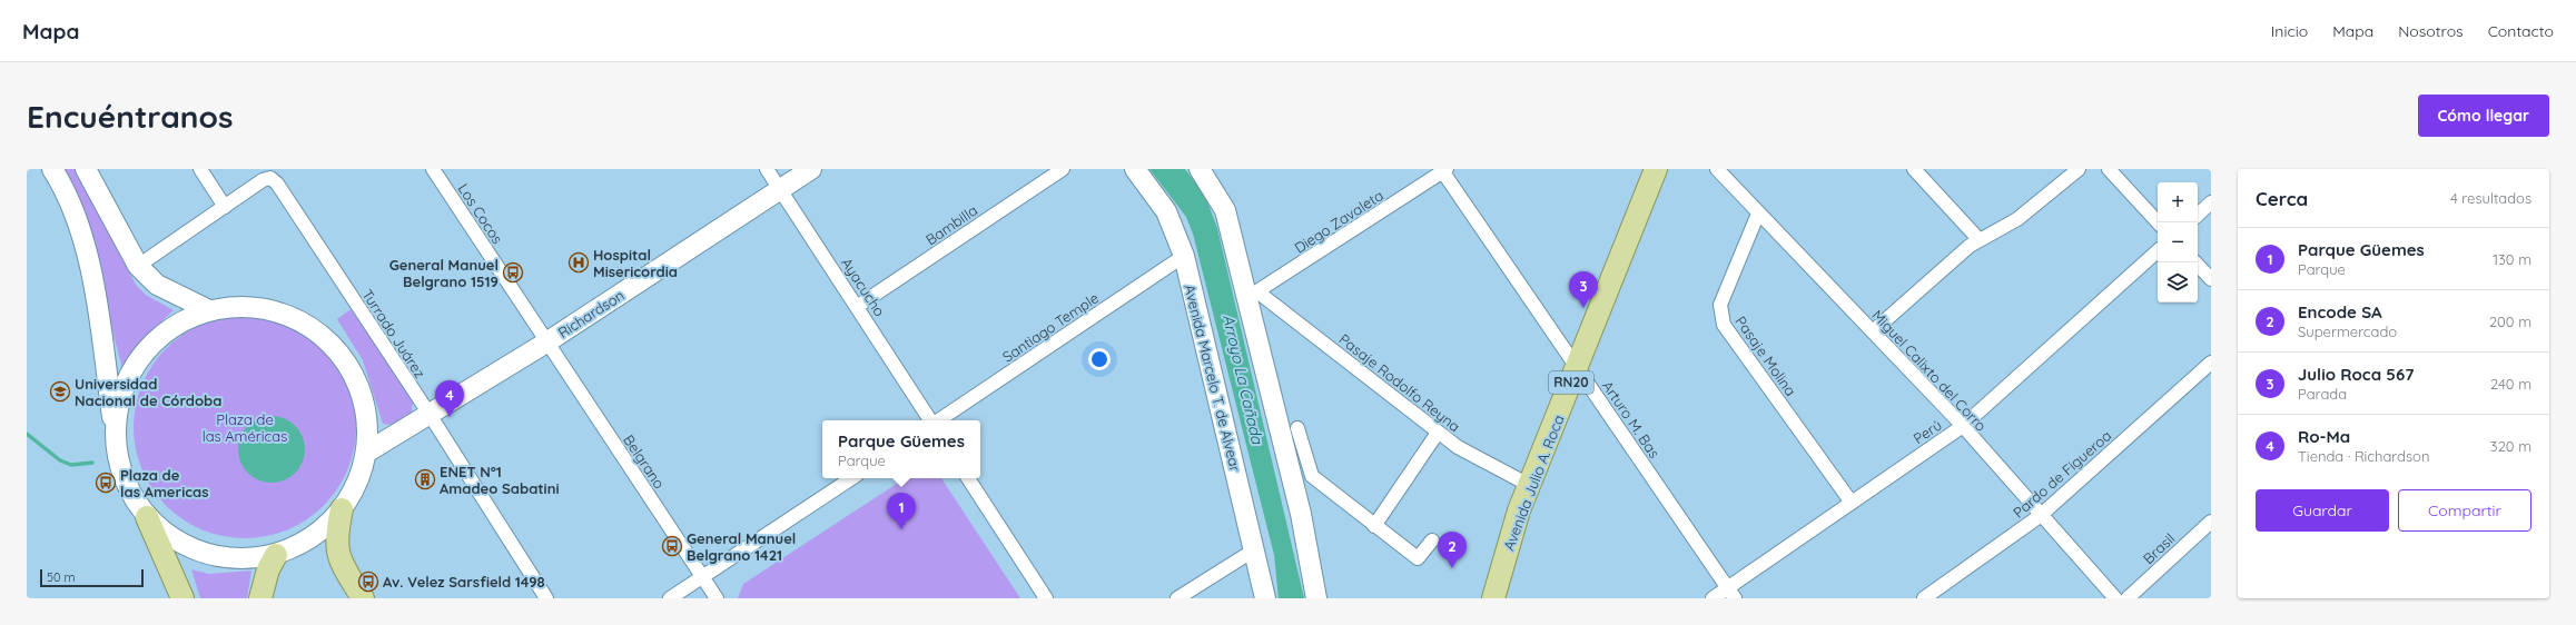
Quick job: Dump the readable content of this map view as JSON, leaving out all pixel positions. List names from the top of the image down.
{
  "streets": {
    "main road": [
      "Richardson",
      "Avenida Marcelo T. de Alvear",
      "RN20",
      "Avenida Julio A. Roca"
    ],
    "street": [
      "Los Cocos",
      "Diego Zavaleta",
      "Bambilla",
      "Ayacucho",
      "Santiago Temple",
      "Turrado Juárez",
      "Pasaje Molina",
      "Miguel Calixto del Corro",
      "Pasaje Rodolfo Reyna",
      "Arturo M. Bas",
      "Perú",
      "Belgrano",
      "Pardo de Figueroa",
      "Brasil"
    ]
  },
  "crossings": [
    ["Los Cocos", "Richardson"],
    ["Los Cocos", "Belgrano"],
    ["Diego Zavaleta", "Pasaje Rodolfo Reyna"],
    ["Diego Zavaleta", "Arturo M. Bas"],
    ["Bambilla", "Ayacucho"],
    ["Ayacucho", "Richardson"],
    ["Richardson", "Turrado Juárez"],
    ["Richardson", "Belgrano"],
    ["Santiago Temple", "Avenida Marcelo T. de Alvear"],
    ["Pasaje Molina", "Miguel Calixto del Corro"],
    ["Pasaje Molina", "Perú"],
    ["Miguel Calixto del Corro", "Perú"],
    ["Miguel Calixto del Corro", "Pardo de Figueroa"],
    ["Pasaje Rodolfo Reyna", "Avenida Julio A. Roca"],
    ["Arturo M. Bas", "Perú"],
    ["Arturo M. Bas", "Avenida Julio A. Roca"]
  ],
  "water": ["Arroyo La Cañada"],
  "parks": ["Plaza de las Américas"],
  "places": {
    "hospital": ["Hospital Misericordia"],
    "bus stop": [
      "General Manuel Belgrano 1519",
      "Plaza de las Americas",
      "General Manuel Belgrano 1421",
      "Av. Velez Sarsfield 1498"
    ],
    "school or university": ["Universidad Nacional de Córdoba"],
    "building": ["ENET N°1 Amadeo Sabatini"]
  },
  "scale_bar": "50 m",
  "page": {
    "header": "Mapa",
    "nav": [
      "Inicio",
      "Mapa",
      "Nosotros",
      "Contacto"
    ],
    "buttons": [
      "Cómo llegar",
      ["Guardar", "Compartir"]
    ],
    "title": "Encuéntranos",
    "heading": ["Cerca", "4 resultados"],
    "map_buttons": ["+", "−"],
    "list": [
      {
        "mark": "1",
        "name": "Parque Güemes",
        "note": "Parque",
        "value": "130 m"
      },
      {
        "mark": "2",
        "name": "Encode SA",
        "note": "Supermercado",
        "value": "200 m"
      },
      {
        "mark": "3",
        "name": "Julio Roca 567",
        "note": "Parada",
        "value": "240 m"
      },
      {
        "mark": "4",
        "name": "Ro-Ma",
        "note": "Tienda · Richardson",
        "value": "320 m"
      }
    ],
    "pins": [
      "3",
      "4",
      "1",
      "2"
    ],
    "popup": ["Parque Güemes", "Parque"],
    "scale": "50 m"
  }
}
